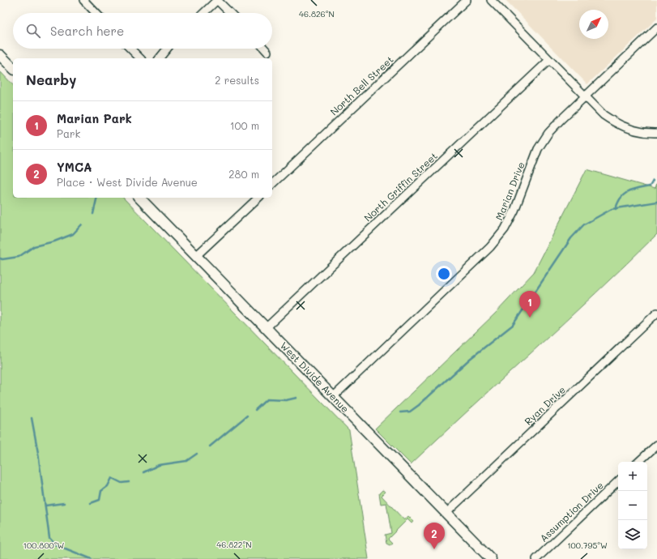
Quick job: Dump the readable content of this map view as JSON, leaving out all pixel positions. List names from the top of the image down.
{
  "streets": {
    "street": [
      "North Bell Street",
      "North Griffin Street",
      "Marian Drive",
      "West Divide Avenue",
      "Ryan Drive",
      "Assumption Drive"
    ]
  },
  "crossings": [
    ["North Griffin Street", "West Divide Avenue"],
    ["Marian Drive", "West Divide Avenue"],
    ["West Divide Avenue", "Ryan Drive"]
  ],
  "north": "top right",
  "page": {
    "search": "Search here",
    "heading": ["Nearby", "2 results"],
    "list": [
      {
        "mark": "1",
        "name": "Marian Park",
        "note": "Park",
        "value": "100 m"
      },
      {
        "mark": "2",
        "name": "YMCA",
        "note": "Place · West Divide Avenue",
        "value": "280 m"
      }
    ],
    "pins": ["1", "2"],
    "map_buttons": ["+", "−"]
  },
  "coordinates": [
    "46.826°N",
    "46.822°N",
    "100.800°W",
    "100.795°W"
  ]
}
